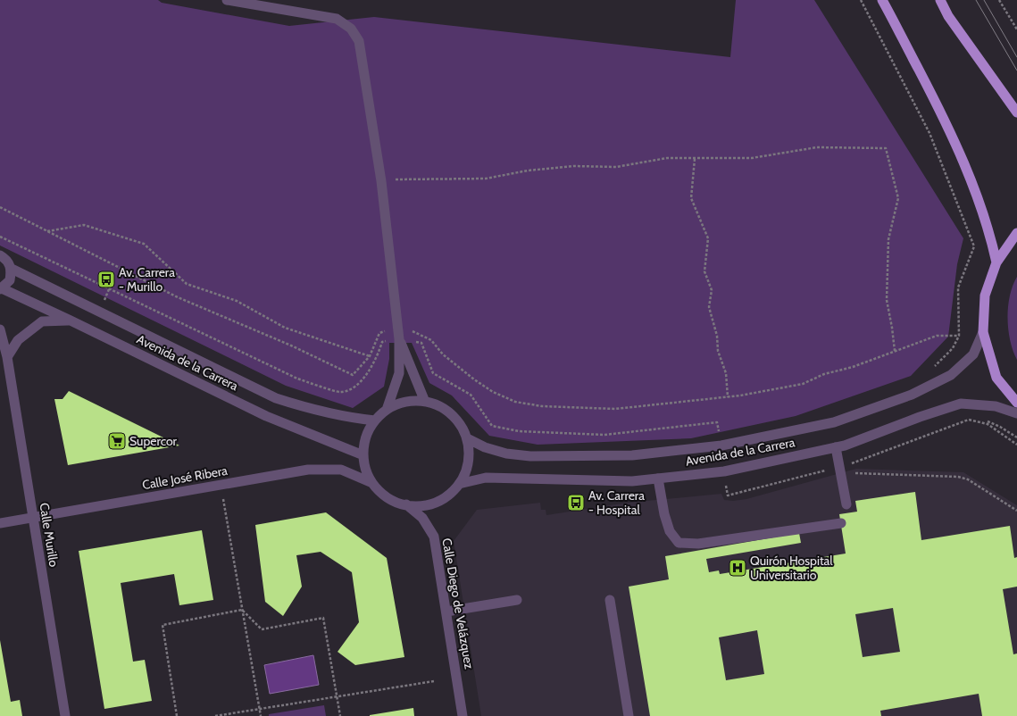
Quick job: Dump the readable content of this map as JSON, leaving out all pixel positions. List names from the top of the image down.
{
  "streets": {
    "street": [
      "Avenida de la Carrera",
      "Calle José Ribera",
      "Calle Murillo",
      "Calle Diego de Velázquez"
    ]
  },
  "crossings": [
    ["Avenida de la Carrera", "Calle José Ribera"],
    ["Avenida de la Carrera", "Calle Diego de Velázquez"],
    ["Calle José Ribera", "Calle Murillo"],
    ["Calle José Ribera", "Calle Diego de Velázquez"]
  ],
  "places": {
    "bus stop": ["Av. Carrera - Murillo", "Av. Carrera - Hospital"],
    "supermarket": ["Supercor"],
    "hospital": ["Quirón Hospital Universitario"]
  }
}
